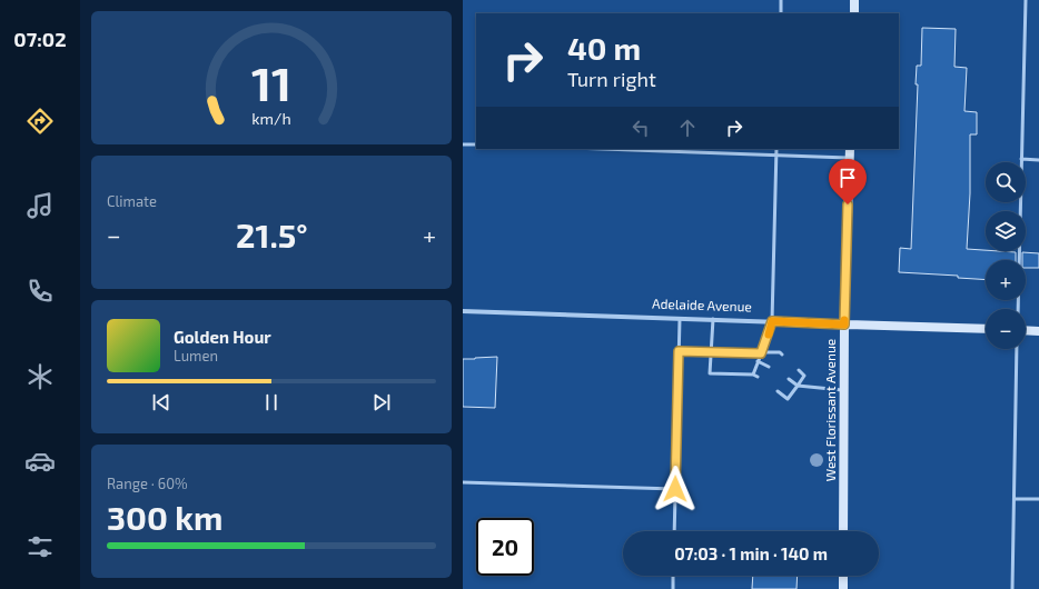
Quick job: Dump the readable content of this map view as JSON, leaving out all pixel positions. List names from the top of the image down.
{
  "streets": {
    "main road": ["Adelaide Avenue", "West Florissant Avenue"]
  },
  "crossings": [
    ["Adelaide Avenue", "West Florissant Avenue"]
  ],
  "page": {
    "tabs": "07:02",
    "turn": ["40 m", "Turn right"],
    "tile": [
      "Climate",
      ["Range · 60%", "300 km"]
    ],
    "map_buttons": ["+", "−"],
    "heat": ["−", "21.5°", "+"],
    "song": ["Golden Hour", "Lumen"],
    "limit": "20",
    "trip": "07:03 · 1 min · 140 m",
    "gauge": ["11", "km/h"]
  }
}
